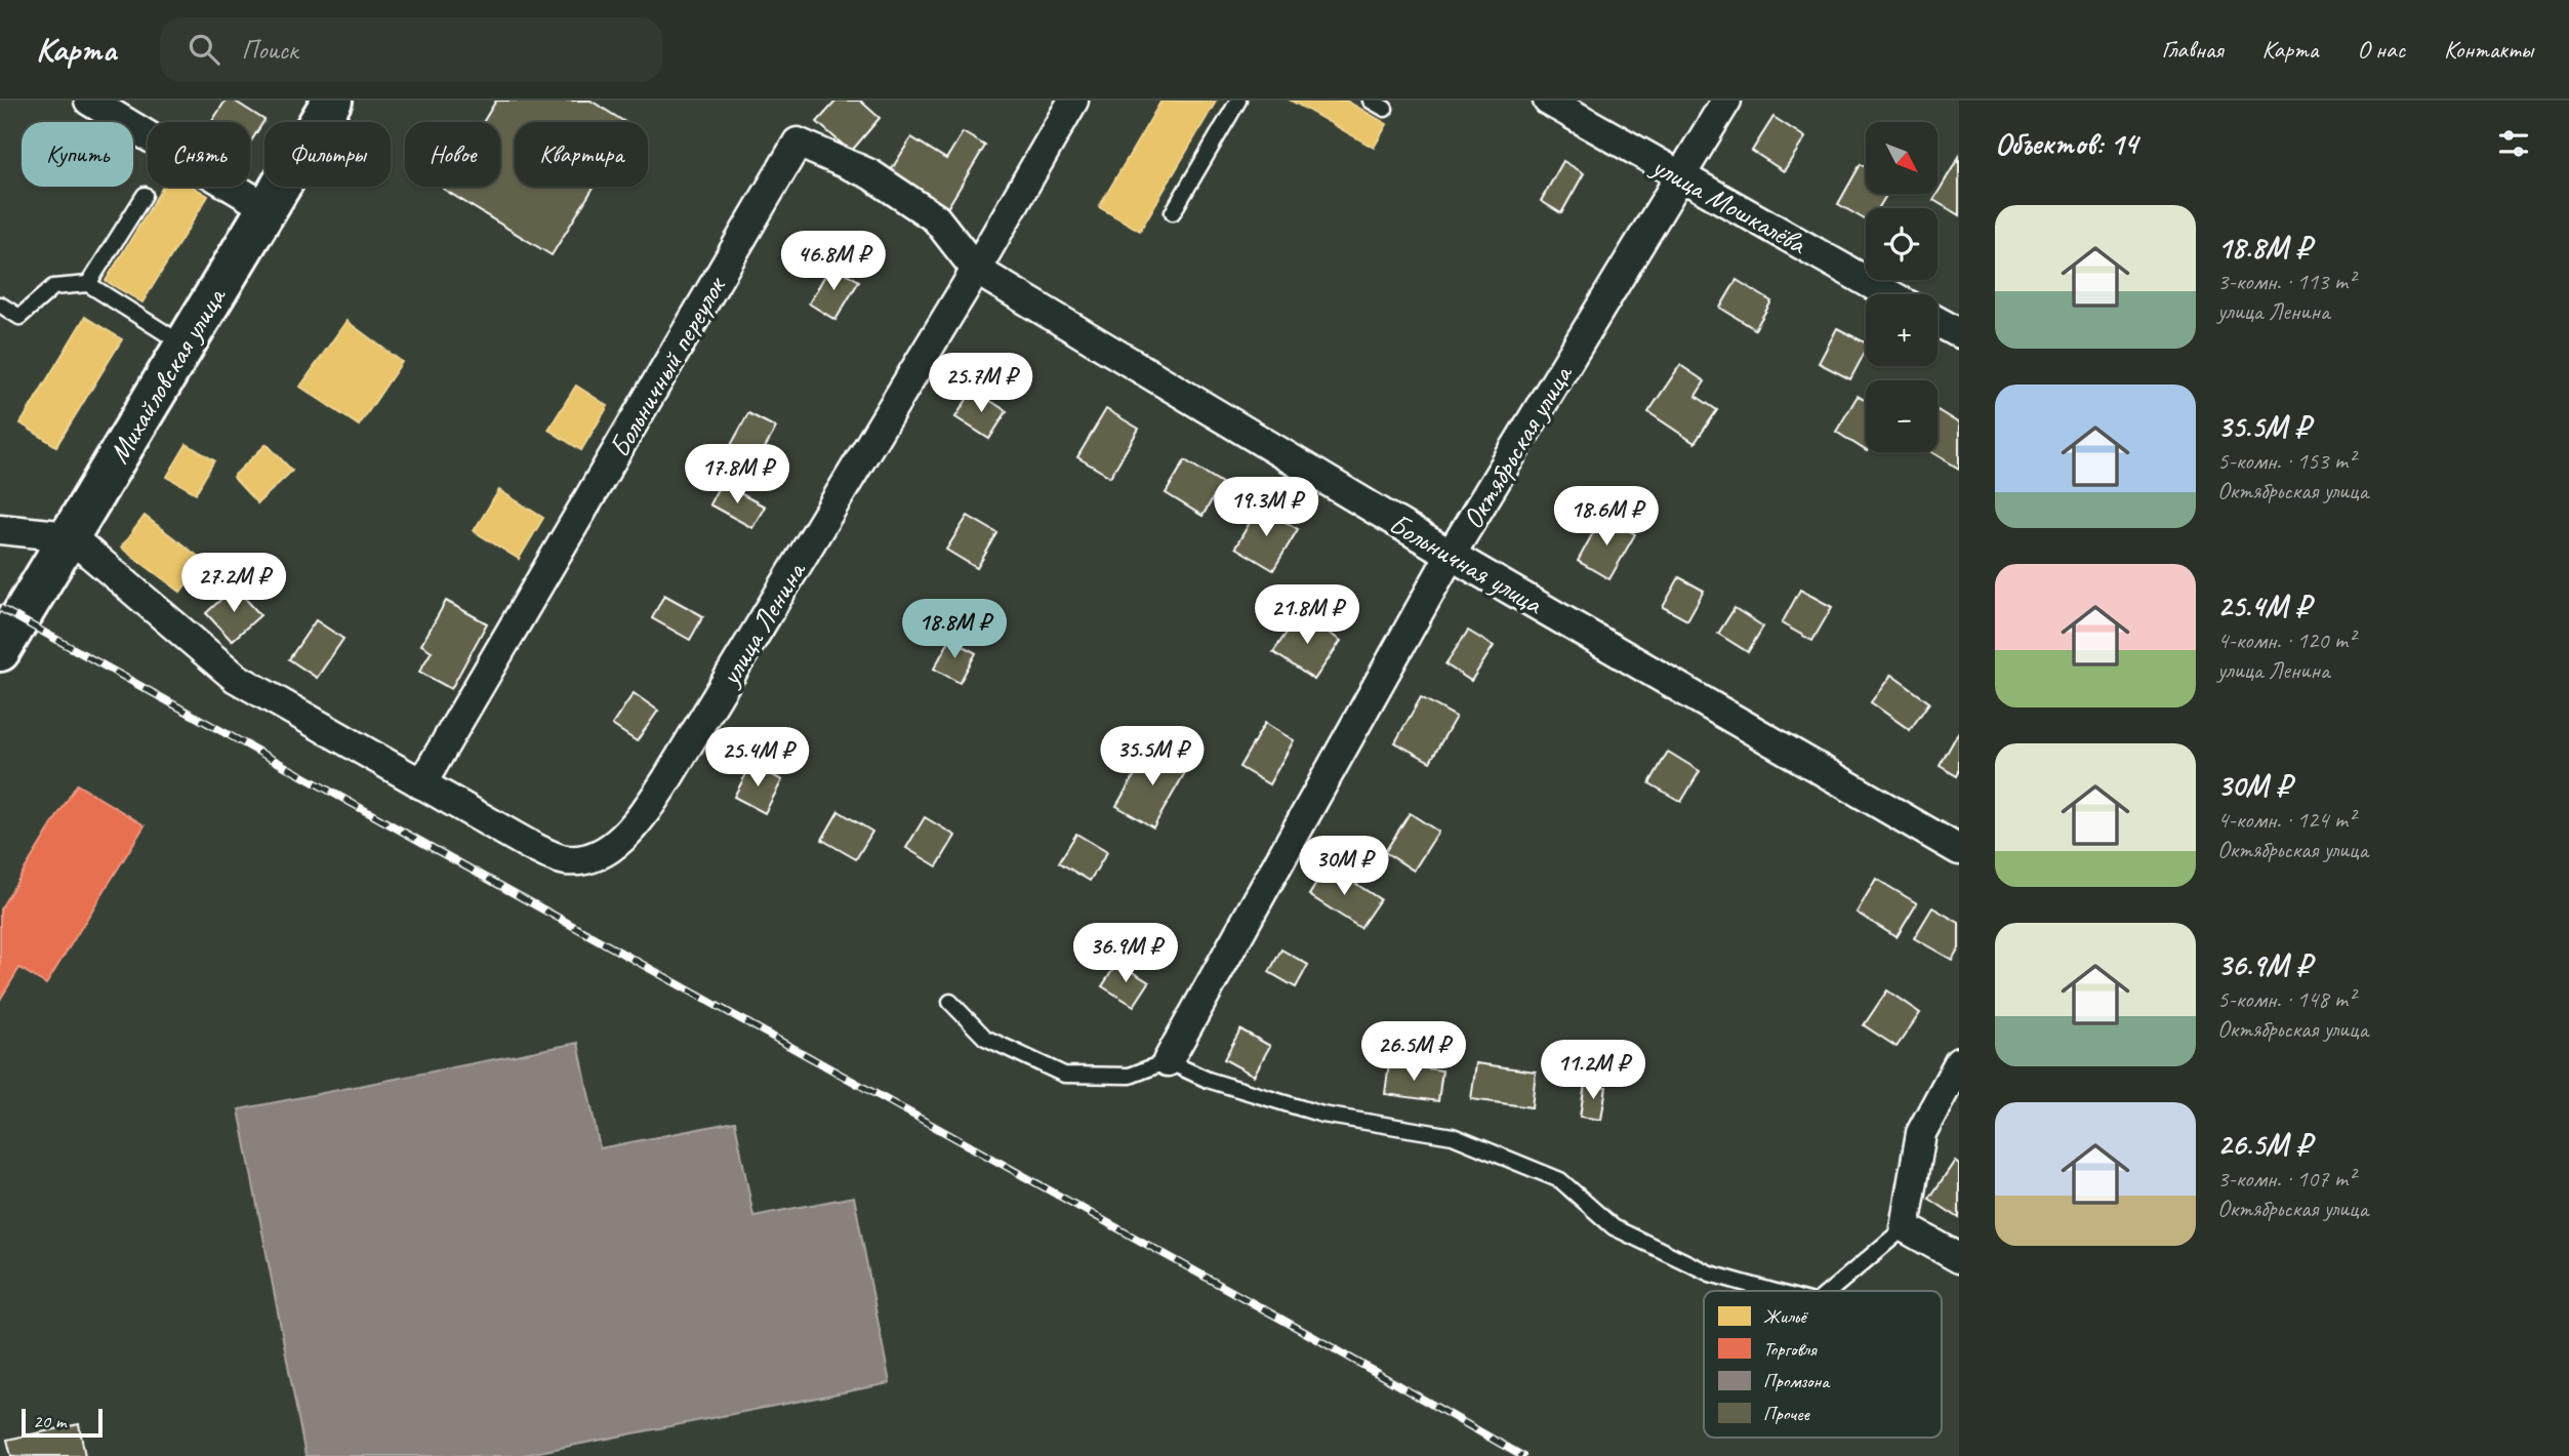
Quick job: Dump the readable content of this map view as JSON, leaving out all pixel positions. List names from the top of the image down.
{
  "streets": {
    "main road": ["Михайловская улица"],
    "street": [
      "улица Мошкалёва",
      "Больничный переулок",
      "Октябрьская улица",
      "Больничная улица",
      "улица Ленина"
    ]
  },
  "crossings": [
    ["улица Мошкалёва", "Октябрьская улица"],
    ["Больничный переулок", "Больничная улица"],
    ["Больничный переулок", "улица Ленина"],
    ["Михайловская улица", "улица Ленина"],
    ["Октябрьская улица", "Больничная улица"],
    ["Больничная улица", "улица Ленина"]
  ],
  "legend": [
    "Жильё",
    "Торговля",
    "Промзона",
    "Прочее"
  ],
  "scale_bar": "20 m",
  "north": "bottom right",
  "page": {
    "header": "Карта",
    "search": "Поиск",
    "nav": [
      "Главная",
      "Карта",
      "О нас",
      "Контакты"
    ],
    "heading": "Объектов: 14",
    "map_buttons": ["+", "−"],
    "chip": [
      "Купить",
      "Снять",
      "Фильтры",
      "Новое",
      "Квартира"
    ],
    "list": [
      {
        "name": "18.8M ₽",
        "note": "3-комн. · 113 m² · улица Ленина"
      },
      {
        "name": "35.5M ₽",
        "note": "5-комн. · 153 m² · Октябрьская улица"
      },
      {
        "name": "25.4M ₽",
        "note": "4-комн. · 120 m² · улица Ленина"
      },
      {
        "name": "30M ₽",
        "note": "4-комн. · 124 m² · Октябрьская улица"
      },
      {
        "name": "36.9M ₽",
        "note": "5-комн. · 148 m² · Октябрьская улица"
      },
      {
        "name": "26.5M ₽",
        "note": "3-комн. · 107 m² · Октябрьская улица"
      }
    ],
    "price": [
      "46.8M ₽",
      "25.7M ₽",
      "17.8M ₽",
      "19.3M ₽",
      "18.6M ₽",
      "27.2M ₽",
      "21.8M ₽",
      "18.8M ₽",
      "35.5M ₽",
      "25.4M ₽",
      "30M ₽",
      "36.9M ₽",
      "26.5M ₽",
      "11.2M ₽"
    ],
    "scale": "20 m"
  }
}
